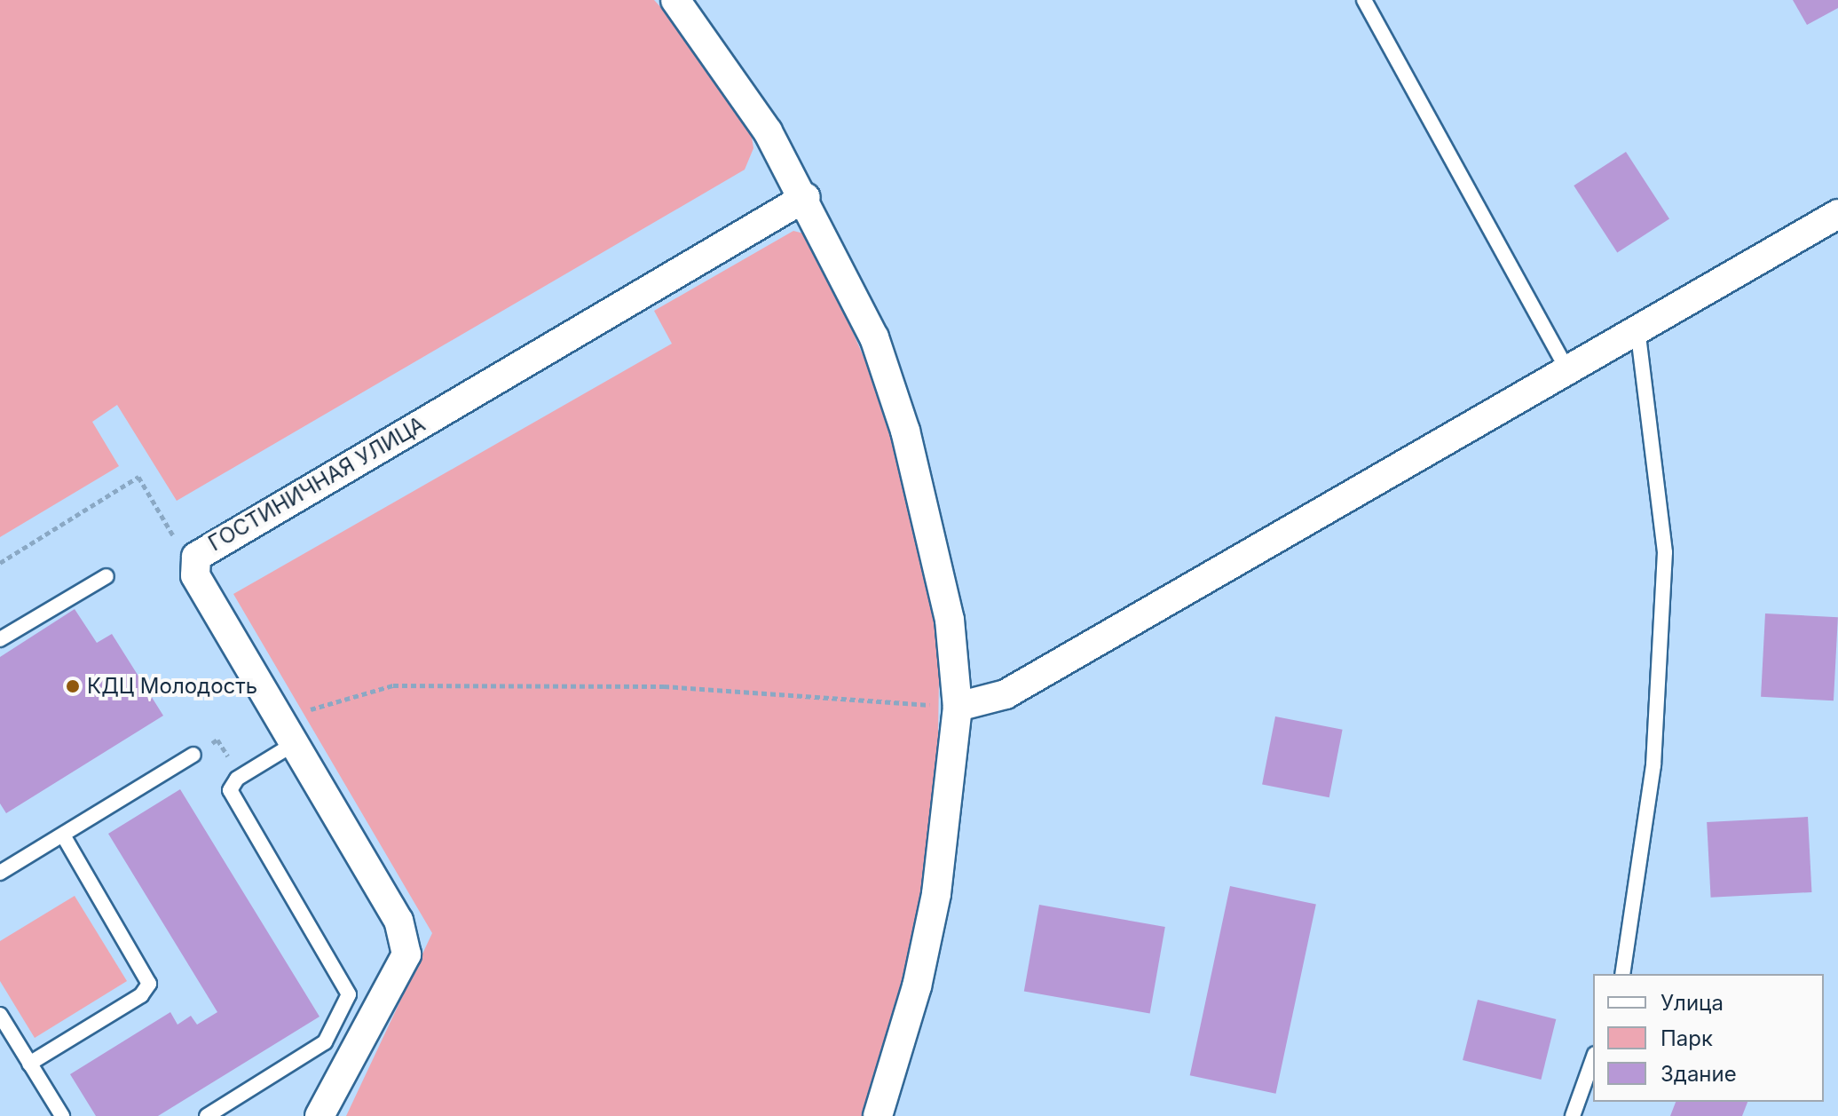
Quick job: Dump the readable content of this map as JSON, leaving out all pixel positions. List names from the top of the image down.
{
  "streets": {
    "street": ["ГОСТИНИЧНАЯ УЛИЦА"]
  },
  "places": ["КДЦ Молодость"],
  "legend": ["Улица", "Парк", "Здание"]
}
